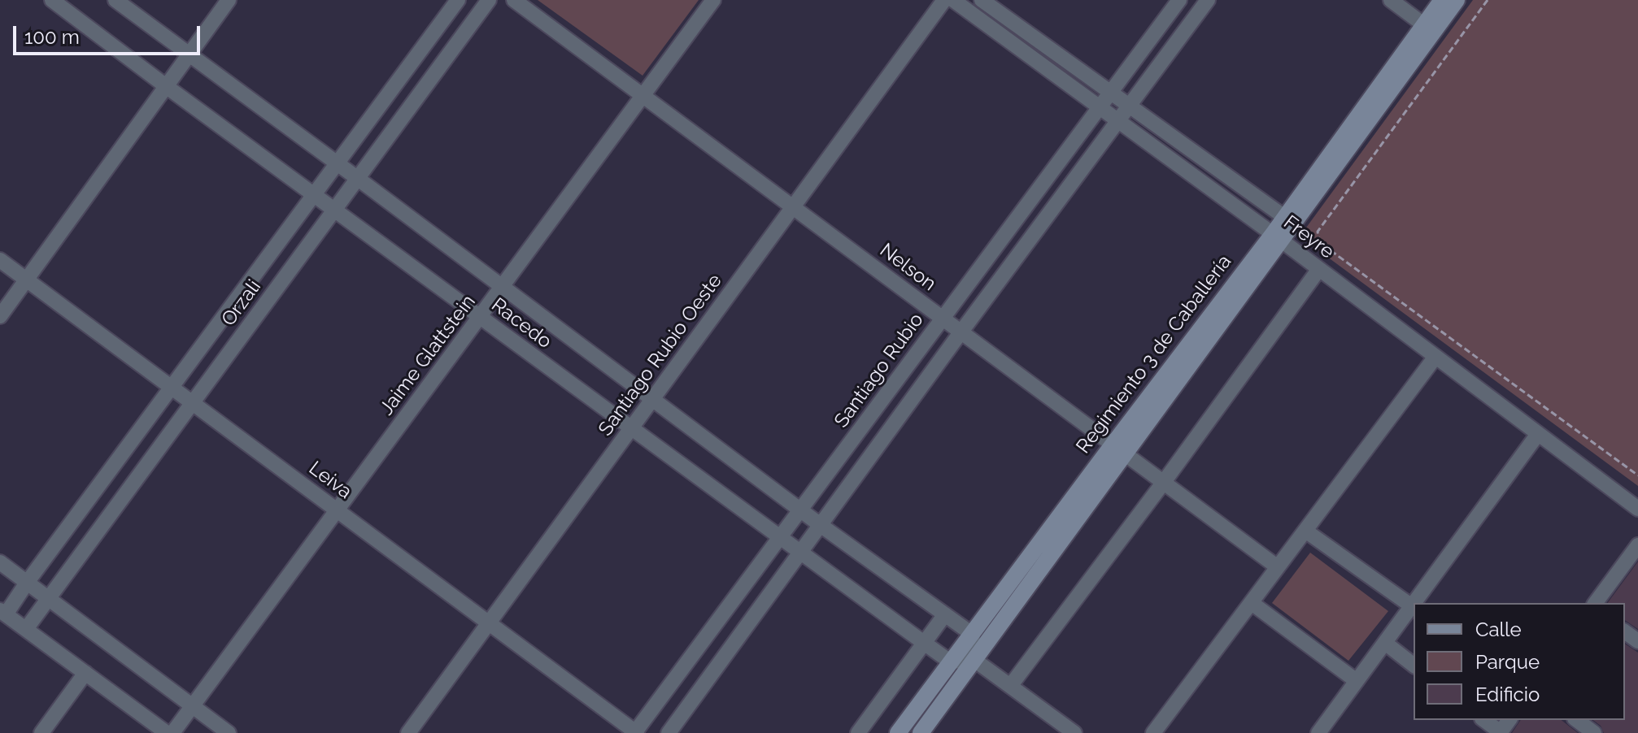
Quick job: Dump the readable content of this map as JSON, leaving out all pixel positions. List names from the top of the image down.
{
  "streets": {
    "street": [
      "Freyre",
      "Nelson",
      "Orzali",
      "Racedo",
      "Regimiento 3 de Caballería",
      "Jaime Glattstein",
      "Santiago Rubio Oeste",
      "Santiago Rubio",
      "Leiva"
    ]
  },
  "crossings": [
    ["Freyre", "Regimiento 3 de Caballería"],
    ["Freyre", "Santiago Rubio"],
    ["Nelson", "Regimiento 3 de Caballería"],
    ["Nelson", "Jaime Glattstein"],
    ["Nelson", "Santiago Rubio Oeste"],
    ["Nelson", "Santiago Rubio"],
    ["Orzali", "Racedo"],
    ["Orzali", "Leiva"],
    ["Racedo", "Regimiento 3 de Caballería"],
    ["Racedo", "Jaime Glattstein"],
    ["Racedo", "Santiago Rubio Oeste"],
    ["Racedo", "Santiago Rubio"],
    ["Jaime Glattstein", "Leiva"],
    ["Santiago Rubio Oeste", "Leiva"],
    ["Santiago Rubio", "Leiva"]
  ],
  "legend": ["Calle", "Parque", "Edificio"],
  "scale_bar": "100 m"
}
